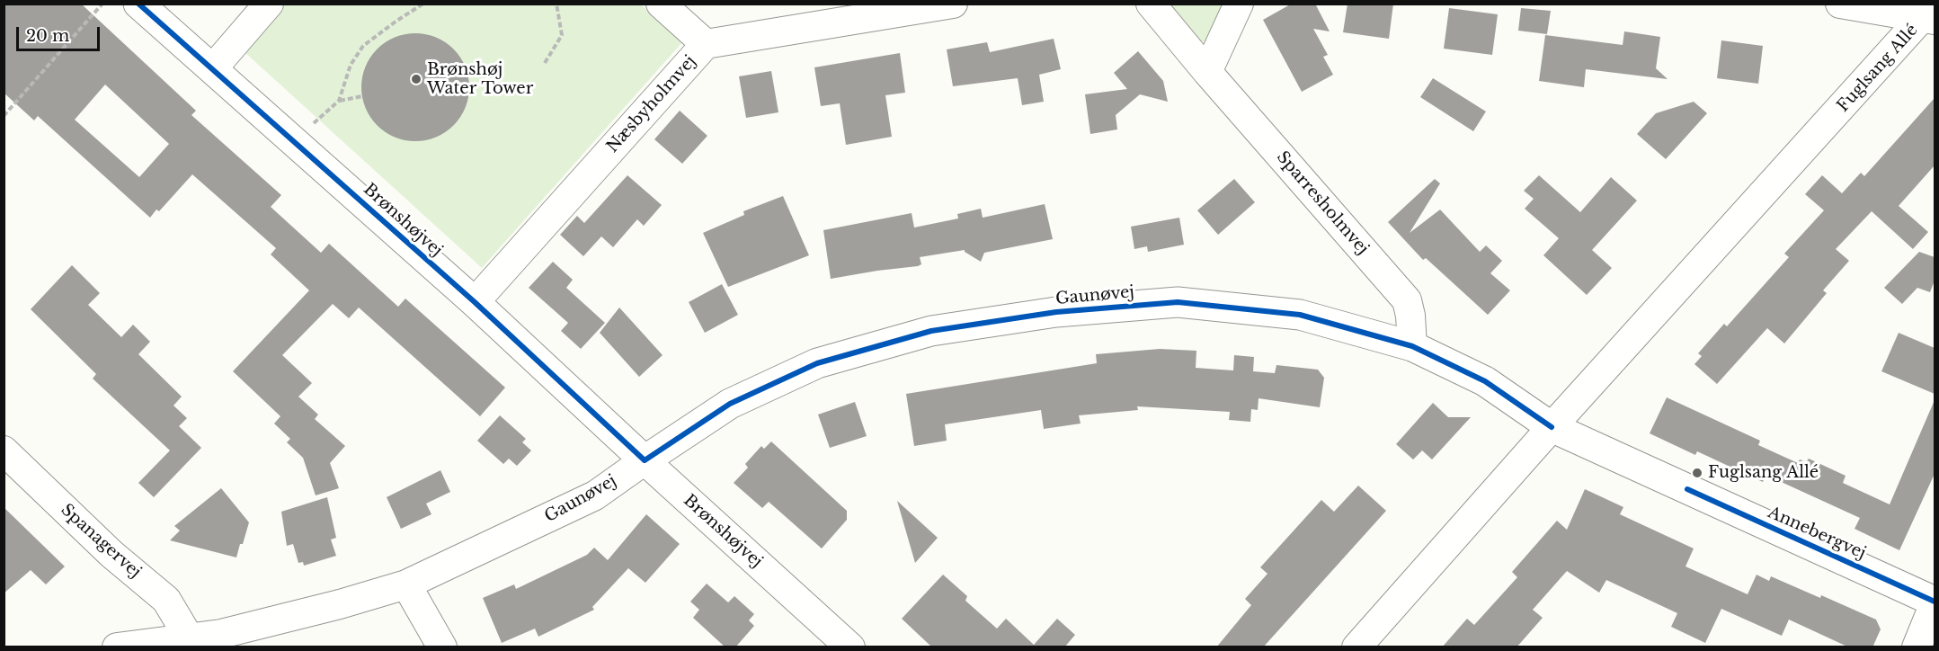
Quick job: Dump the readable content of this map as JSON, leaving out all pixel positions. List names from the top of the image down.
{
  "streets": {
    "street": [
      "Fuglsang Allé",
      "Næsbyholmvej",
      "Sparresholmvej",
      "Brønshøjvej",
      "Gaunøvej",
      "Annebergvej",
      "Spanagervej"
    ]
  },
  "crossings": [
    ["Fuglsang Allé", "Gaunøvej"],
    ["Fuglsang Allé", "Annebergvej"],
    ["Næsbyholmvej", "Brønshøjvej"],
    ["Sparresholmvej", "Gaunøvej"],
    ["Brønshøjvej", "Gaunøvej"],
    ["Gaunøvej", "Annebergvej"],
    ["Gaunøvej", "Spanagervej"]
  ],
  "places": ["Brønshøj Water Tower", "Fuglsang Allé"],
  "scale_bar": "20 m"
}
